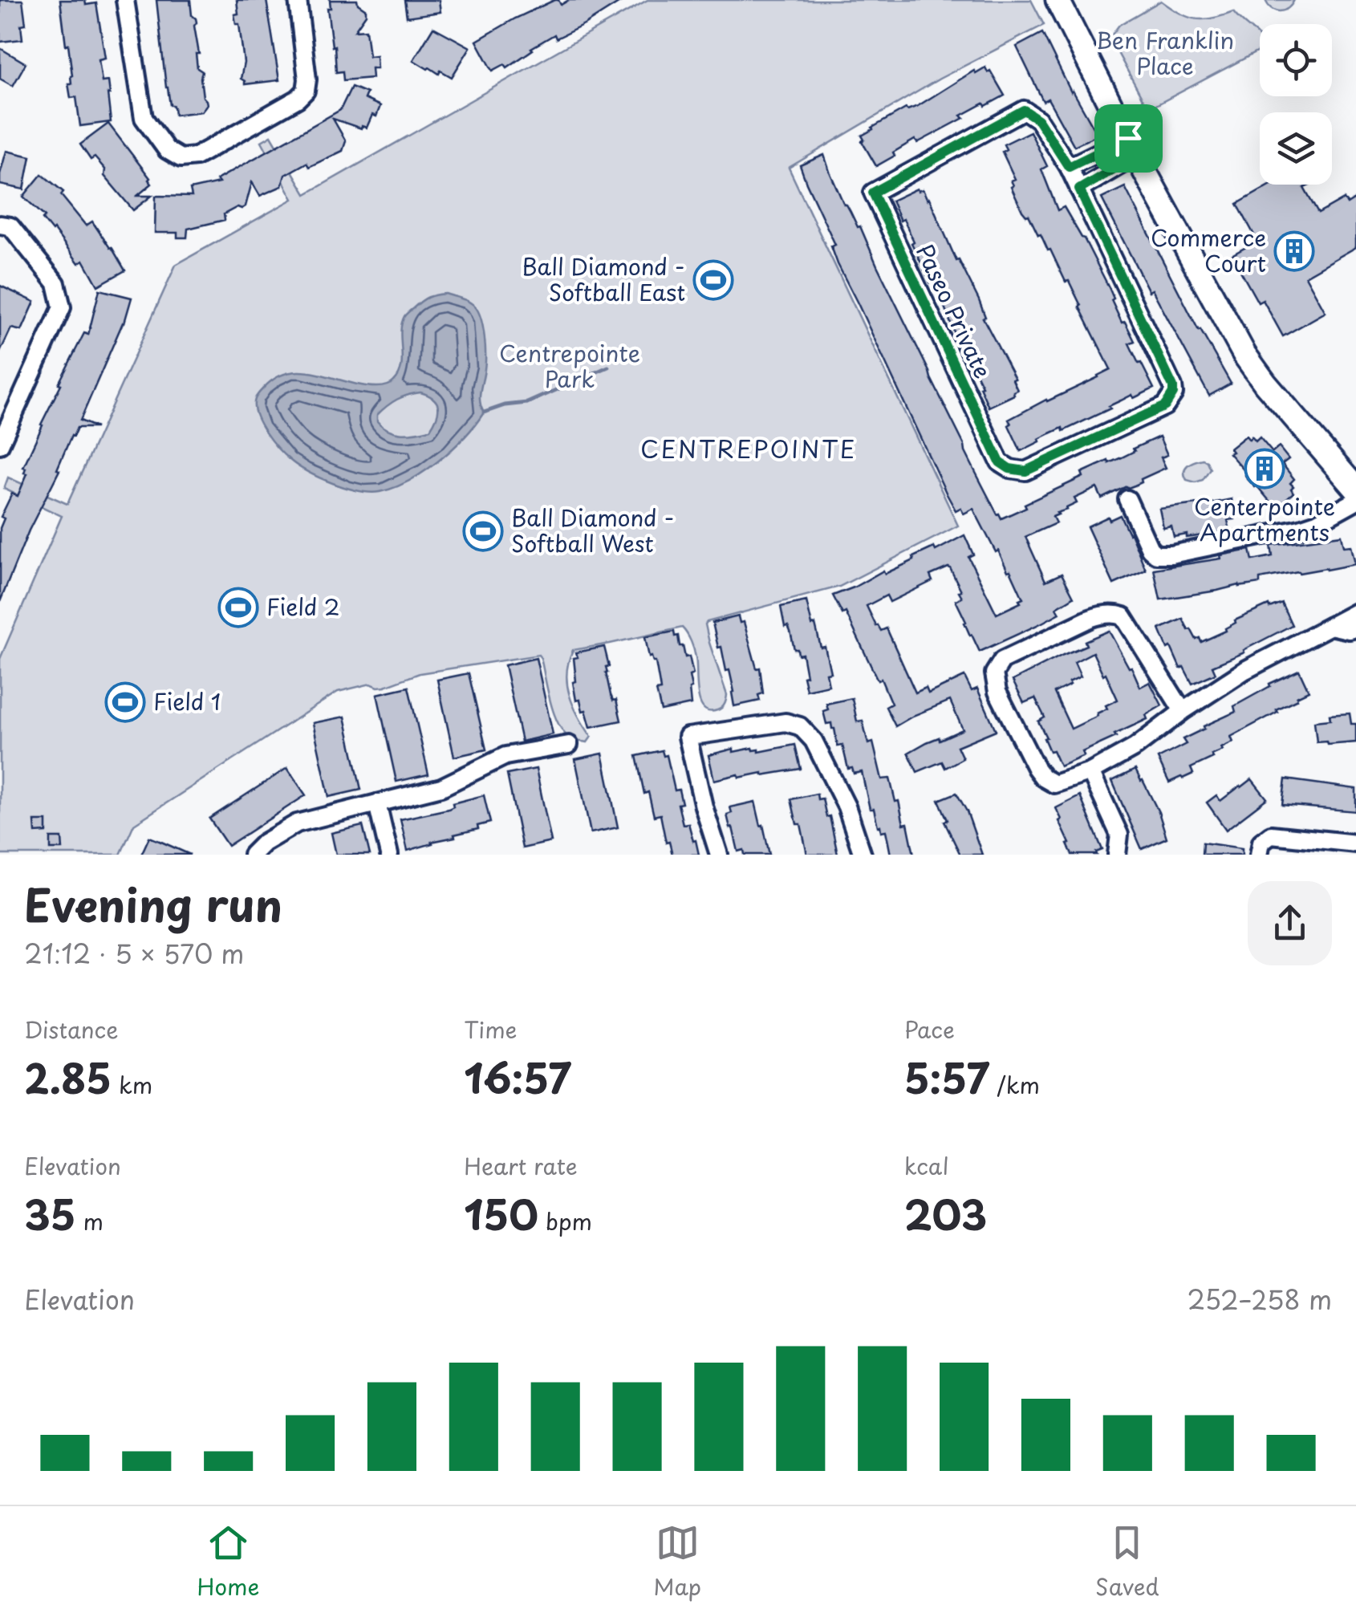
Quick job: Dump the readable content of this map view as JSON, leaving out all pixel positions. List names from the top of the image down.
{
  "streets": {
    "street": ["Paseo Private"]
  },
  "districts": ["CENTREPOINTE"],
  "parks": ["Ben Franklin Place", "Centrepointe Park"],
  "places": {
    "building": ["Commerce Court", "Centerpointe Apartments"],
    "sports": [
      "Ball Diamond - Softball East",
      "Ball Diamond - Softball West",
      "Field 2",
      "Field 1"
    ]
  },
  "page": {
    "heading": ["Evening run", "21:12 · 5 × 570 m"],
    "stats": [
      ["Distance", "2.85 km"],
      ["Time", "16:57"],
      ["Pace", "5:57 /km"],
      ["Elevation", "35 m"],
      ["Heart rate", "150 bpm"],
      ["kcal", "203"]
    ],
    "chart": ["Elevation", "252–258 m"],
    "tabs": ["Home", "Map", "Saved"]
  }
}
